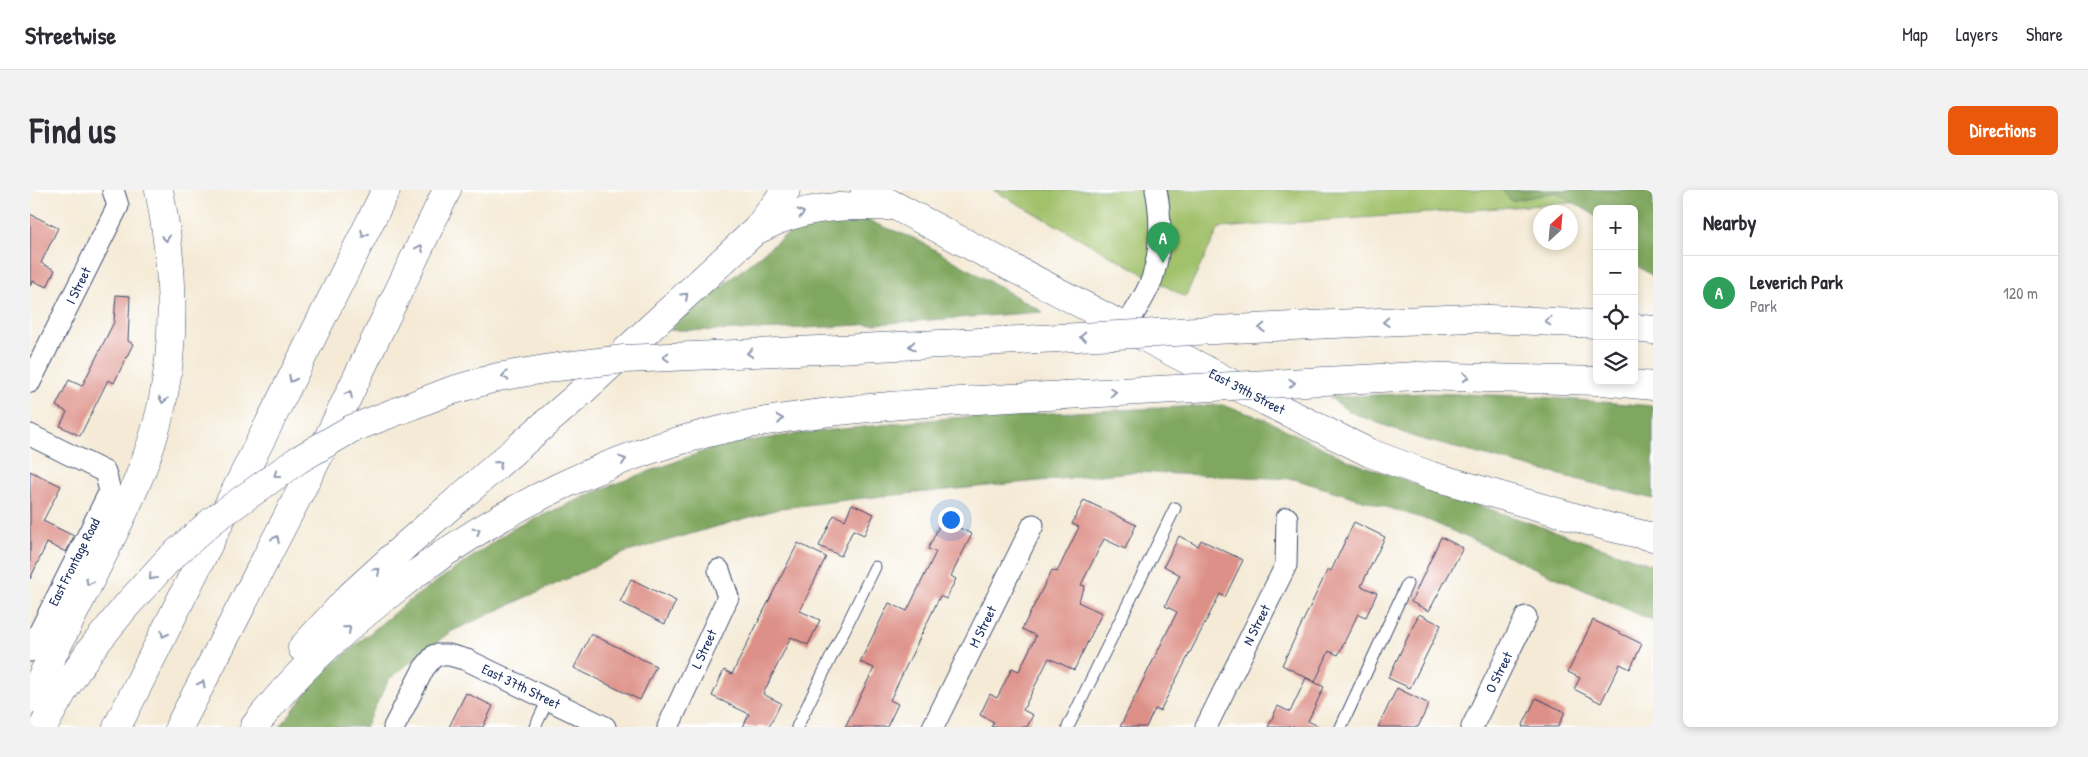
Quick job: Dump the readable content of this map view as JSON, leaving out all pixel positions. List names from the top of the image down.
{
  "streets": {
    "main road": ["East 39th Street"],
    "street": [
      "I Street",
      "East Frontage Road",
      "N Street",
      "M Street",
      "L Street",
      "O Street",
      "East 37th Street"
    ]
  },
  "north": "top right",
  "page": {
    "header": "Streetwise",
    "nav": ["Map", "Layers", "Share"],
    "buttons": "Directions",
    "title": "Find us",
    "heading": "Nearby",
    "map_buttons": ["+", "−"],
    "pins": "A",
    "list": [
      {
        "mark": "A",
        "name": "Leverich Park",
        "note": "Park",
        "value": "120 m"
      }
    ]
  }
}
